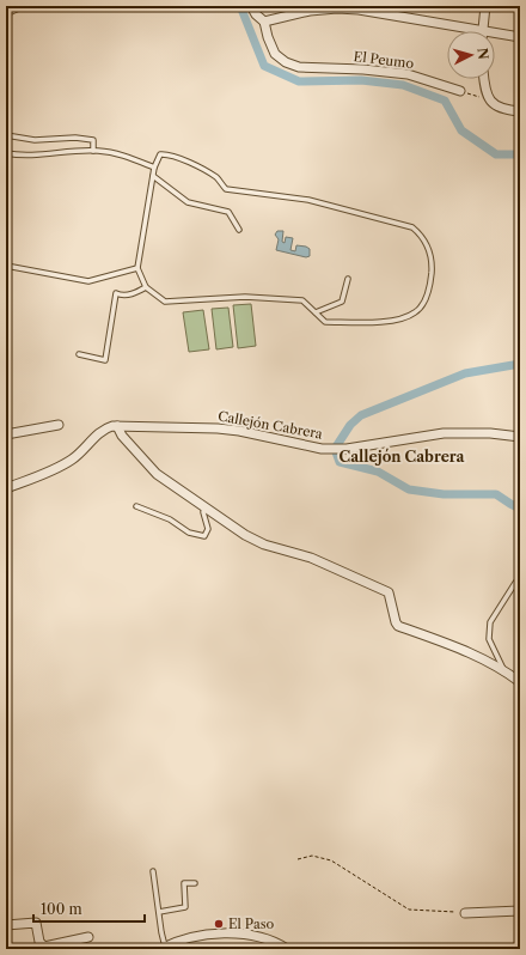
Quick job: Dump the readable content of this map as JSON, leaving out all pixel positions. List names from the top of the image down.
{
  "streets": {
    "street": ["El Peumo", "Callejón Cabrera"]
  },
  "districts": ["Callejón Cabrera"],
  "places": ["El Paso"],
  "scale_bar": "100 m",
  "north": "right"
}
